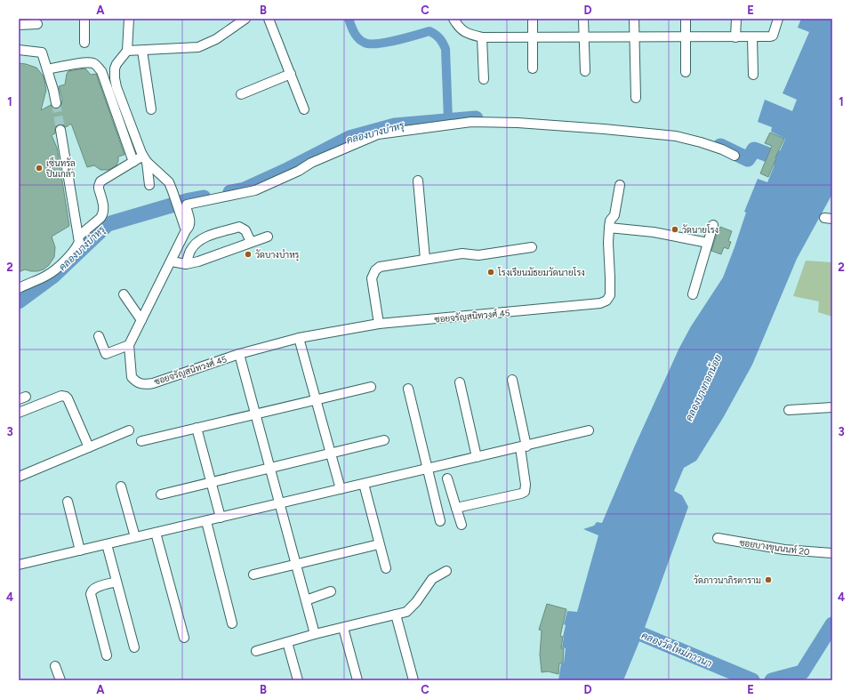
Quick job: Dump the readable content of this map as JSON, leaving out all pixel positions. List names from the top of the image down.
{
  "streets": {
    "street": ["ซอยจรัญสนิทวงศ์ 45", "ซอยบางขุนนนท์ 20"]
  },
  "water": ["คลองบางบำหรุ", "คลองบางกอกน้อย", "คลองวัดใหม่ภาวนา"],
  "places": [
    "เซ็นทรัล ปิ่นเกล้า",
    "วัดนายโรง",
    "วัดบางบำหรุ",
    "โรงเรียนมัธยมวัดนายโรง",
    "วัดภาวนาภิรตาราม"
  ],
  "grid": {
    "columns": [
      "A",
      "B",
      "C",
      "D",
      "E"
    ],
    "rows": [
      "1",
      "2",
      "3",
      "4"
    ]
  }
}
